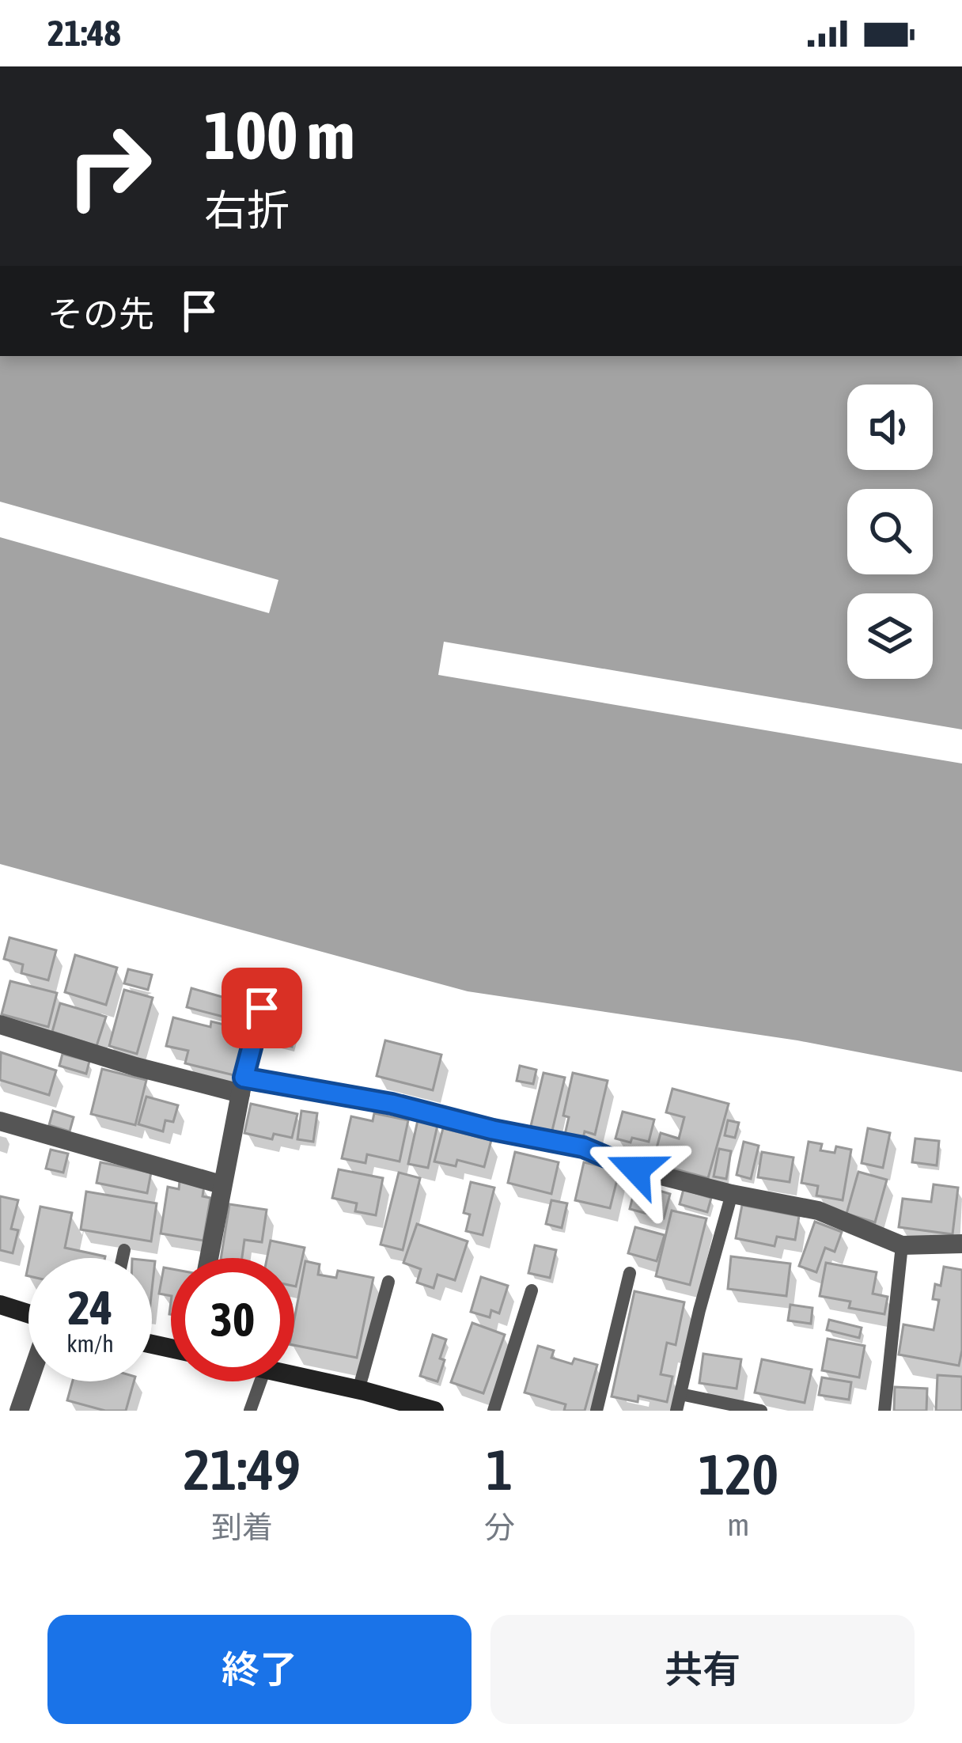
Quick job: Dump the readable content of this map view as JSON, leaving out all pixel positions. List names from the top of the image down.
{
  "page": {
    "status": "21:48",
    "turn": ["100 m", "右折"],
    "then": "その先",
    "speed": "24 km/h",
    "limit": "30",
    "eta": [
      "21:49",
      "到着",
      "1",
      "分",
      "120",
      "m"
    ],
    "buttons": ["終了", "共有"]
  }
}
